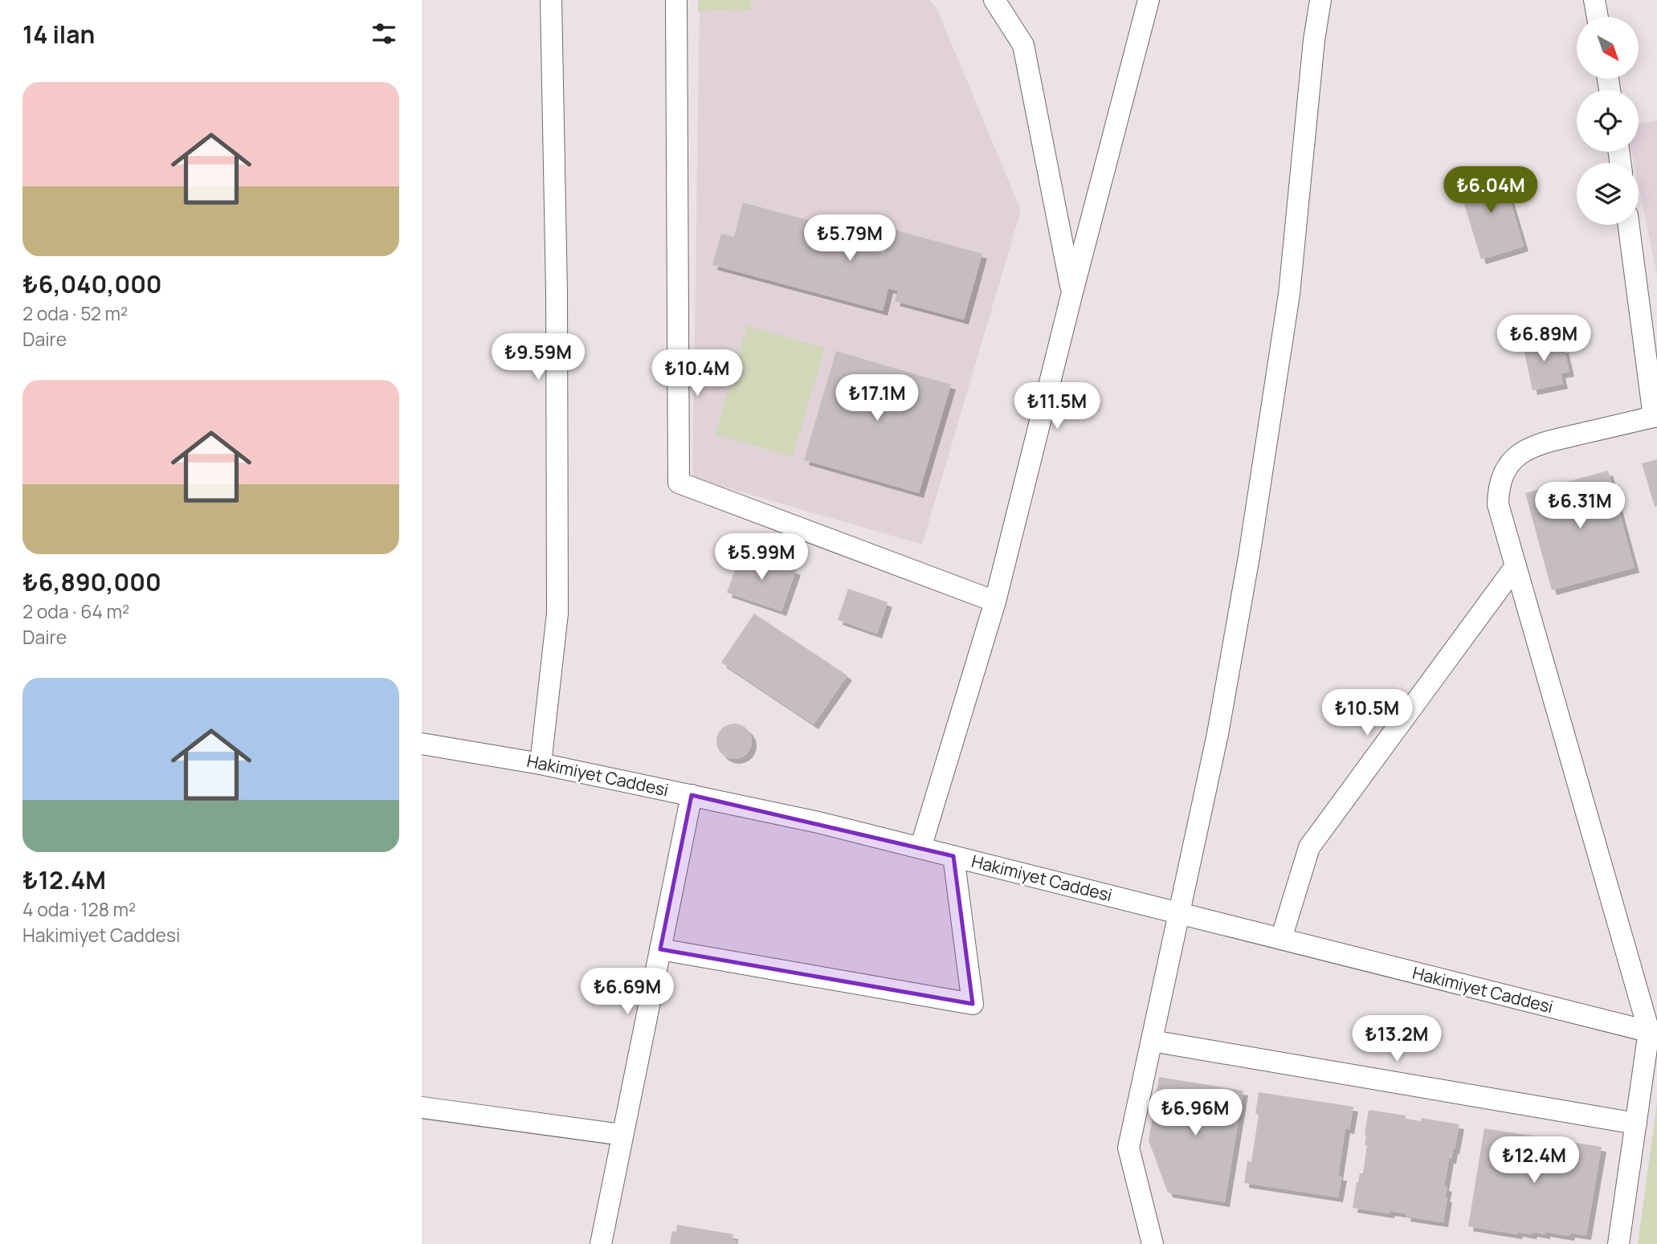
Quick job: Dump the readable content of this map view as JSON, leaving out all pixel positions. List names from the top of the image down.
{
  "streets": {
    "street": ["Hakimiyet Caddesi"]
  },
  "north": "bottom right",
  "page": {
    "heading": "14 ilan",
    "list": [
      {
        "name": "₺6,040,000",
        "note": "2 oda · 52 m² · Daire"
      },
      {
        "name": "₺6,890,000",
        "note": "2 oda · 64 m² · Daire"
      },
      {
        "name": "₺12.4M",
        "note": "4 oda · 128 m² · Hakimiyet Caddesi"
      }
    ],
    "price": [
      "₺6.04M",
      "₺5.79M",
      "₺6.89M",
      "₺9.59M",
      "₺10.4M",
      "₺17.1M",
      "₺11.5M",
      "₺6.31M",
      "₺5.99M",
      "₺10.5M",
      "₺6.69M",
      "₺13.2M",
      "₺6.96M",
      "₺12.4M"
    ]
  }
}
